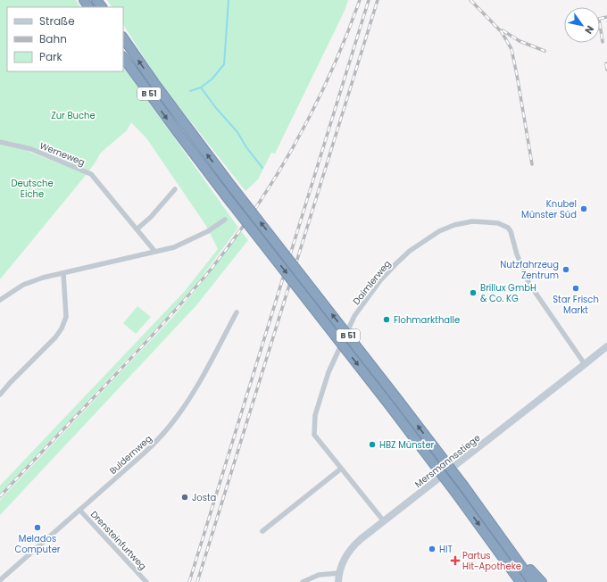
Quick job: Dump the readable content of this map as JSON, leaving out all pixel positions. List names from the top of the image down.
{
  "streets": {
    "highway": ["B 51"],
    "street": [
      "Werneweg",
      "Daimlerweg",
      "Buldernweg",
      "Mersmannsstiege",
      "Drensteinfurtweg"
    ]
  },
  "crossings": [
    ["Daimlerweg", "Mersmannsstiege"],
    ["Buldernweg", "Drensteinfurtweg"]
  ],
  "parks": ["Zur Buche", "Deutsche Eiche"],
  "places": {
    "other": [
      "Knubel Münster Süd",
      "Nutzfahrzeug Zentrum",
      "Star Frisch Markt",
      "Brillux GmbH & Co. KG",
      "Flohmarkthalle",
      "HBZ Münster",
      "Josta",
      "Melados Computer",
      "HIT"
    ],
    "health": ["Partus Hit-Apotheke"]
  },
  "legend": ["Straße", "Bahn", "Park"],
  "north": "bottom right"
}
